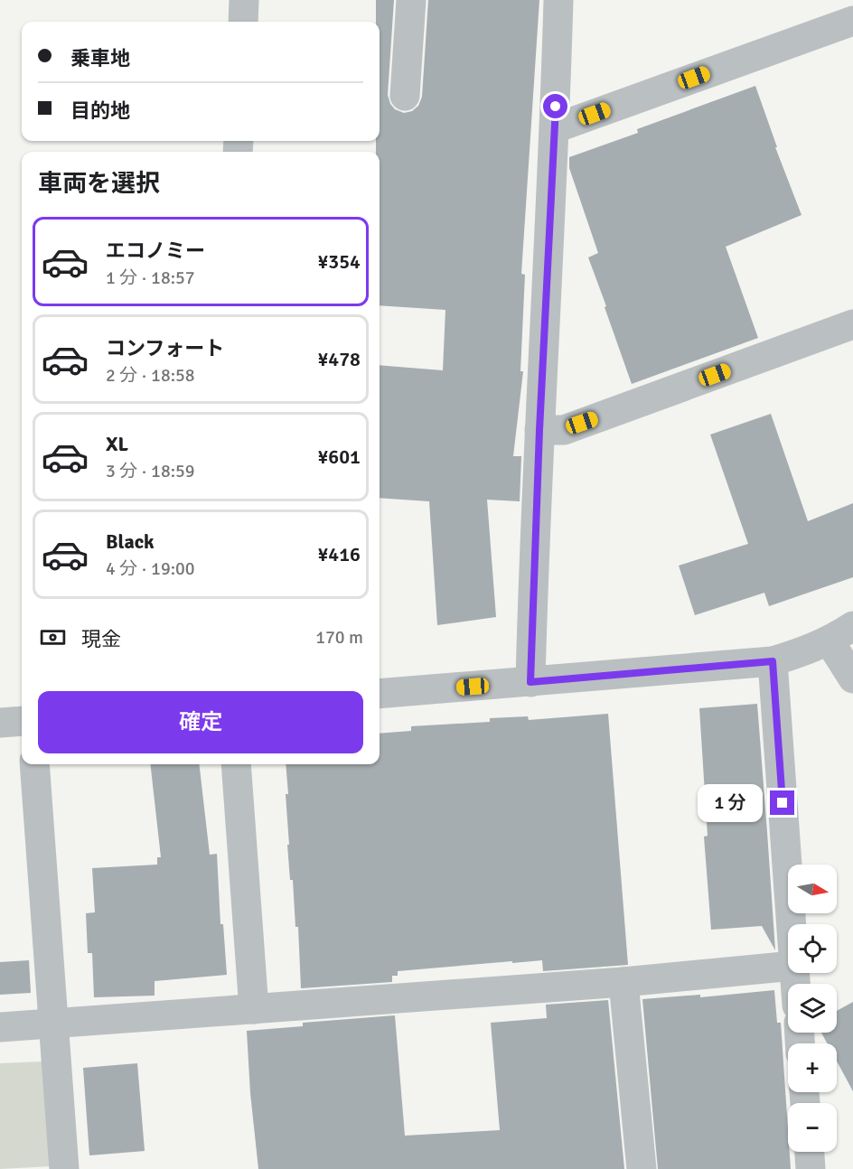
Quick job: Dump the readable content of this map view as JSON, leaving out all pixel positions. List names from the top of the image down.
{
  "north": "right",
  "page": {
    "banner": ["乗車地", "目的地"],
    "heading": "車両を選択",
    "list": [
      {
        "name": "エコノミー",
        "note": "1 分 · 18:57",
        "value": "¥354"
      },
      {
        "name": "コンフォート",
        "note": "2 分 · 18:58",
        "value": "¥478"
      },
      {
        "name": "XL",
        "note": "3 分 · 18:59",
        "value": "¥601"
      },
      {
        "name": "Black",
        "note": "4 分 · 19:00",
        "value": "¥416"
      }
    ],
    "pay": ["現金", "170 m"],
    "buttons": "確定",
    "bubble": "1 分",
    "map_buttons": ["+", "−"]
  }
}
